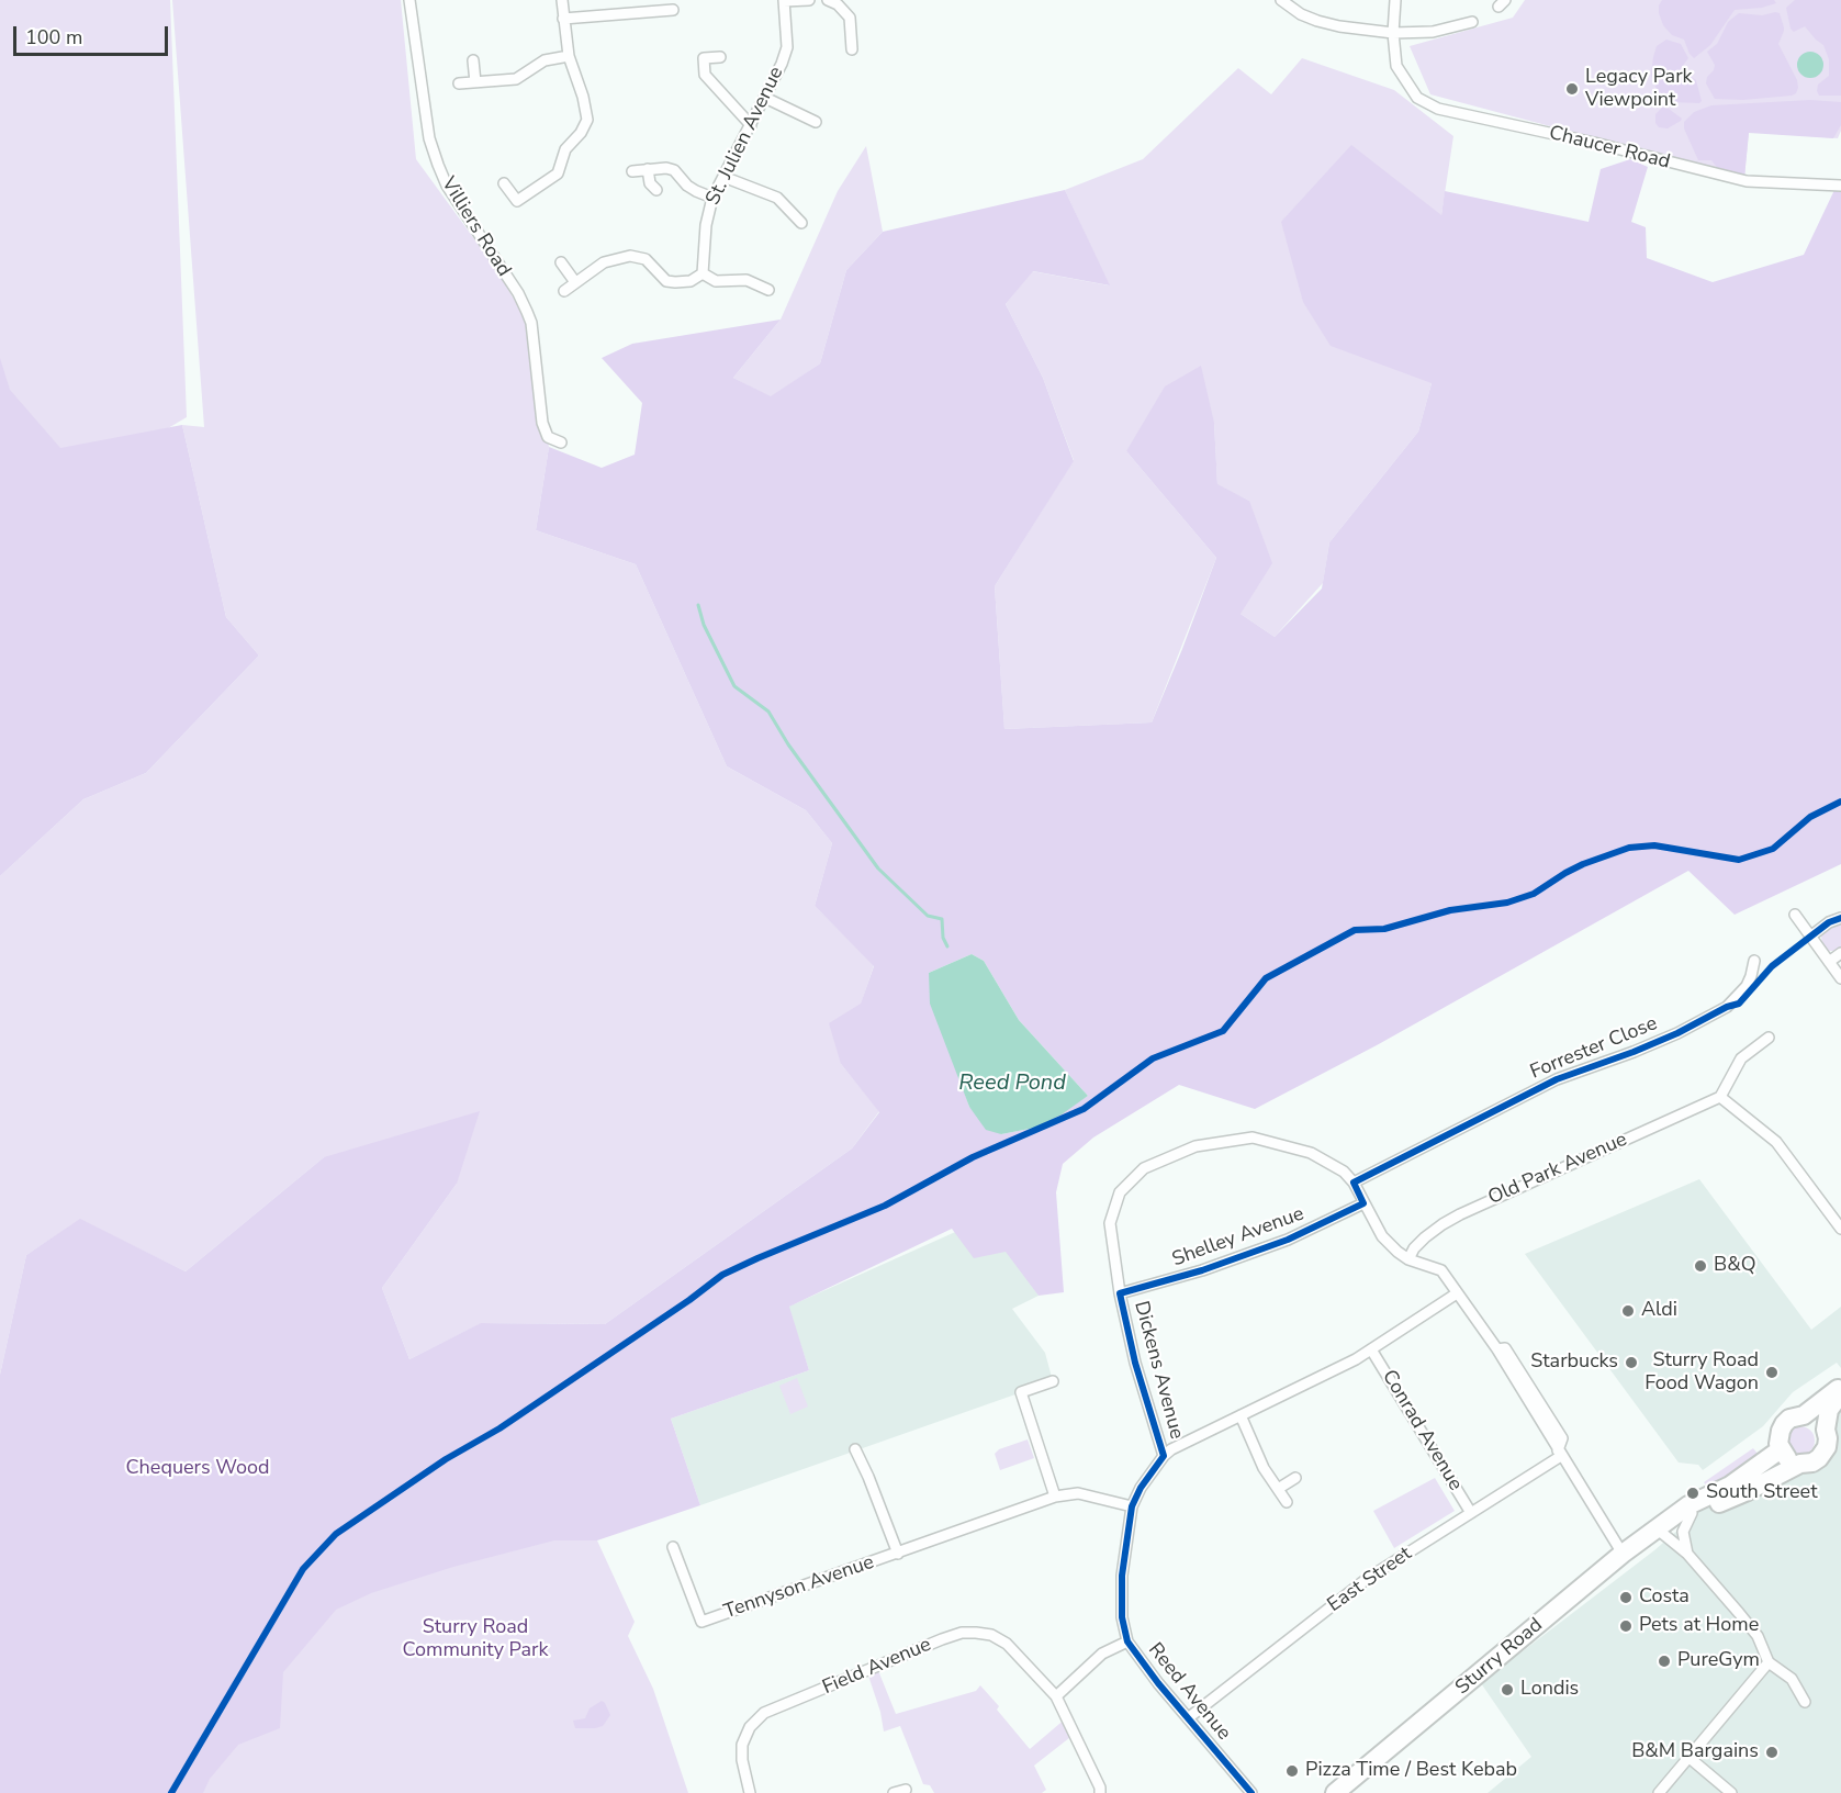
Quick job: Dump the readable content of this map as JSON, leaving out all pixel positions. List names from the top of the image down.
{
  "streets": {
    "highway": ["Sturry Road"],
    "street": [
      "St. Julien Avenue",
      "Chaucer Road",
      "Villiers Road",
      "Forrester Close",
      "Old Park Avenue",
      "Shelley Avenue",
      "Dickens Avenue",
      "Conrad Avenue",
      "East Street",
      "Tennyson Avenue",
      "Field Avenue",
      "Reed Avenue"
    ]
  },
  "crossings": [
    ["Forrester Close", "Dickens Avenue"],
    ["Shelley Avenue", "Dickens Avenue"],
    ["Dickens Avenue", "Reed Avenue"],
    ["Conrad Avenue", "East Street"],
    ["Conrad Avenue", "Reed Avenue"],
    ["East Street", "Reed Avenue"],
    ["Tennyson Avenue", "Reed Avenue"]
  ],
  "water": ["Reed Pond"],
  "parks": ["Chequers Wood", "Sturry Road Community Park"],
  "places": [
    "Legacy Park Viewpoint",
    "B&Q",
    "Aldi",
    "Starbucks",
    "Sturry Road Food Wagon",
    "South Street",
    "Costa",
    "Pets at Home",
    "PureGym",
    "Londis",
    "B&M Bargains",
    "Pizza Time / Best Kebab"
  ],
  "scale_bar": "100 m"
}
